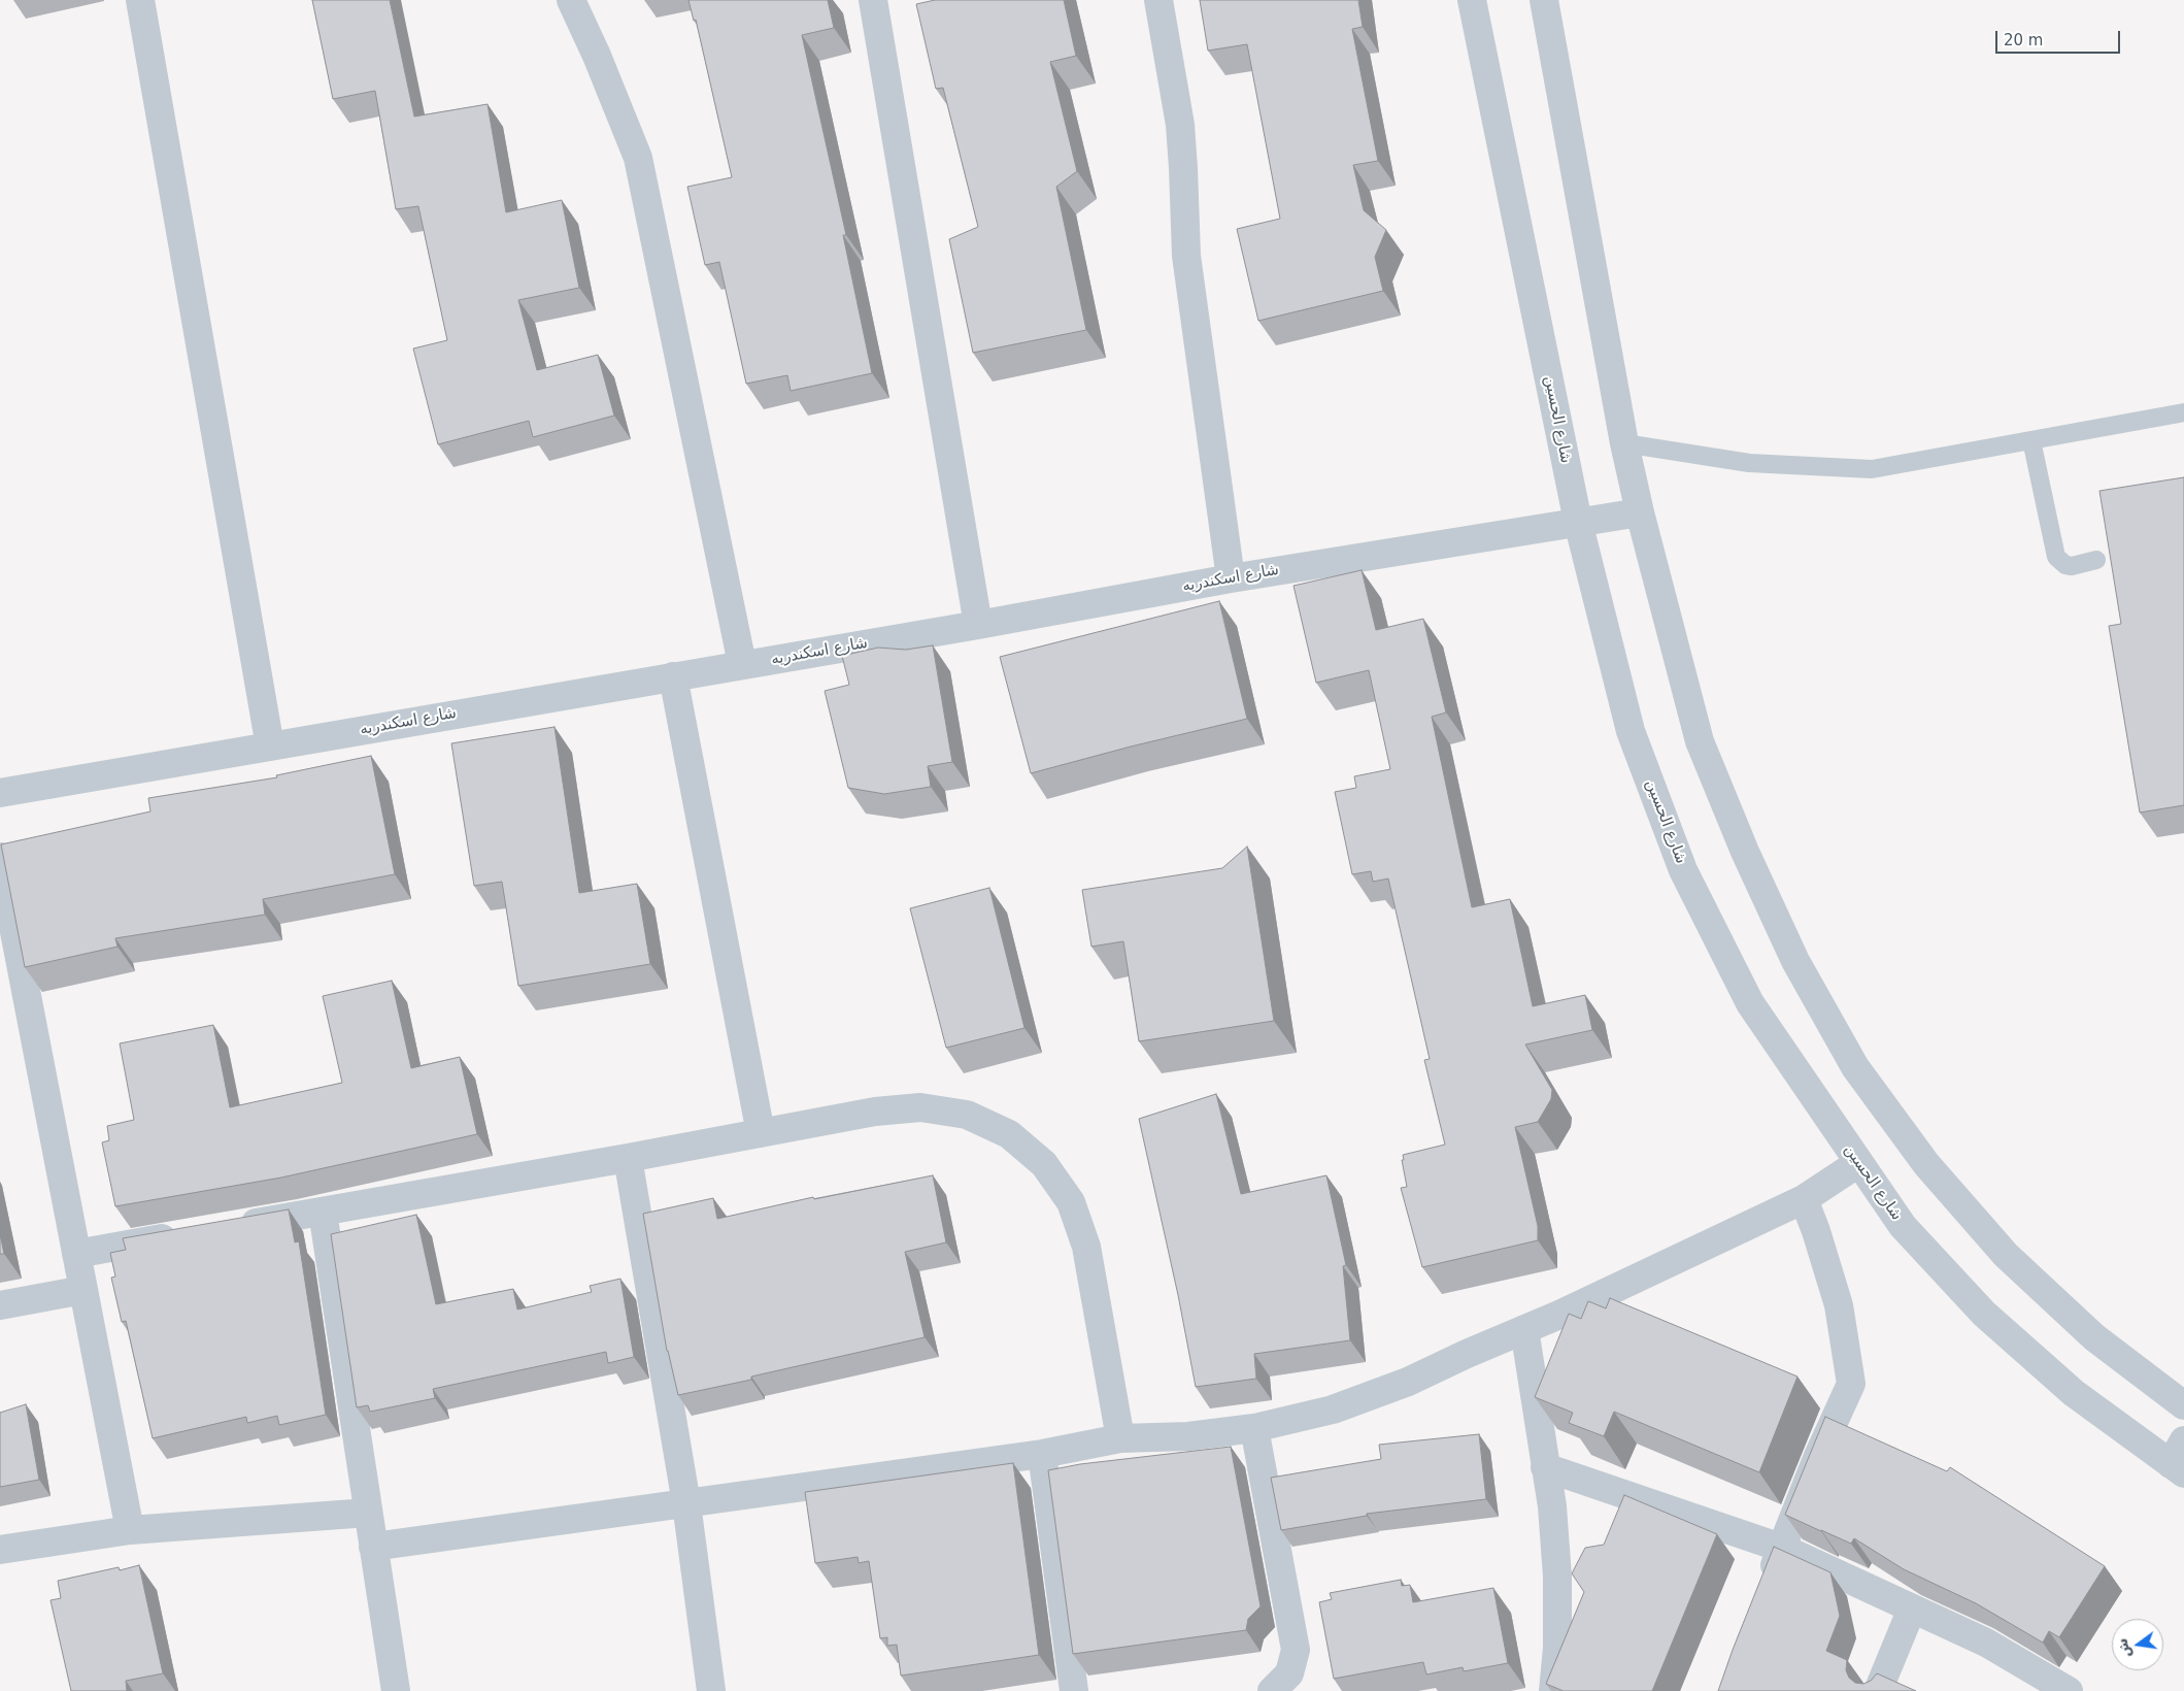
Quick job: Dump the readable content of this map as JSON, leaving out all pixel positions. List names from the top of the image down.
{
  "streets": {
    "street": ["شارع الحسين", "شارع اسكندريه"]
  },
  "crossings": [
    ["شارع الحسين", "شارع اسكندريه"]
  ],
  "scale_bar": "20 m",
  "north": "left"
}
